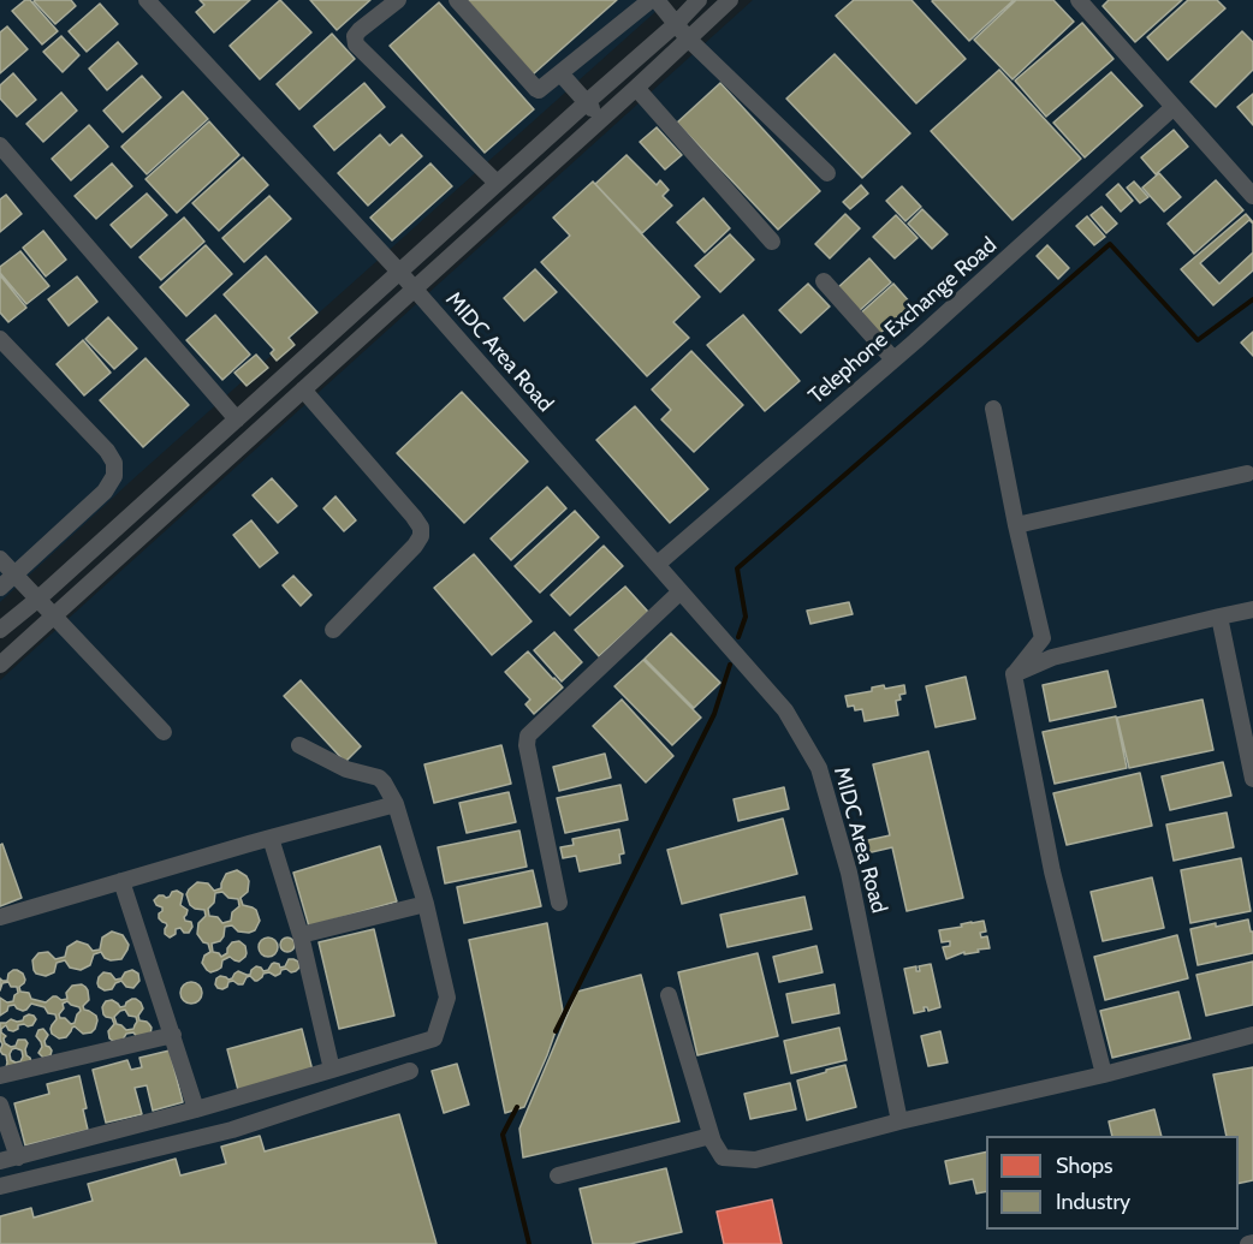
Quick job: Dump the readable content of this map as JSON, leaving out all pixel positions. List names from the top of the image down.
{
  "streets": {
    "street": ["Telephone Exchange Road", "MIDC Area Road"]
  },
  "crossings": [
    ["Telephone Exchange Road", "MIDC Area Road"]
  ],
  "legend": ["Shops", "Industry"]
}
